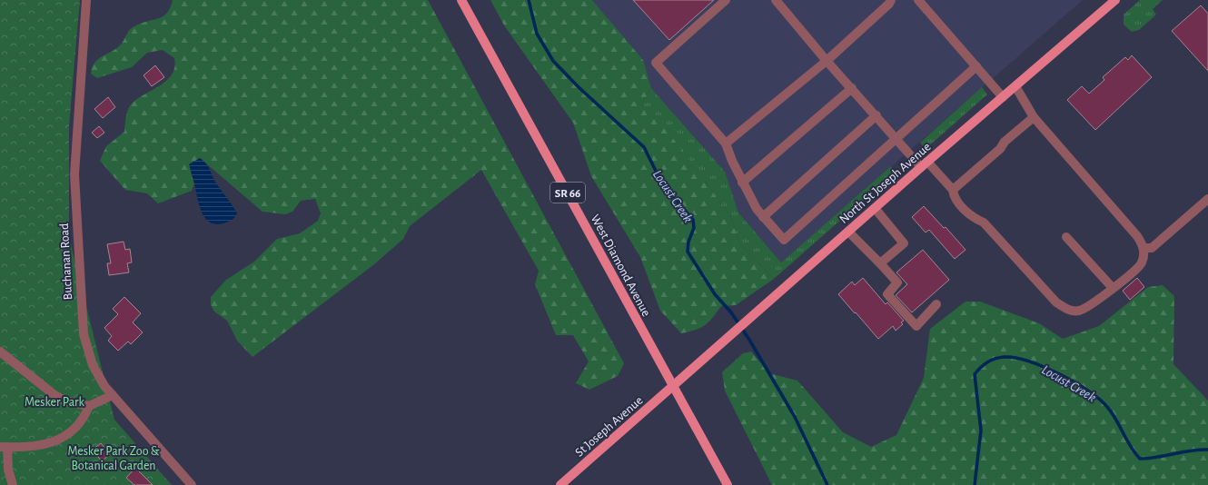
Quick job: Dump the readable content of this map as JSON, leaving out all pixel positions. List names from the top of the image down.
{
  "streets": {
    "main road": [
      "North St Joseph Avenue",
      "SR 66",
      "West Diamond Avenue",
      "St Joseph Avenue"
    ],
    "street": ["Buchanan Road"]
  },
  "crossings": [
    ["North St Joseph Avenue", "West Diamond Avenue"],
    ["North St Joseph Avenue", "St Joseph Avenue"],
    ["West Diamond Avenue", "St Joseph Avenue"]
  ],
  "water": ["Locust Creek"],
  "parks": ["Mesker Park", "Mesker Park Zoo & Botanical Garden"]
}
